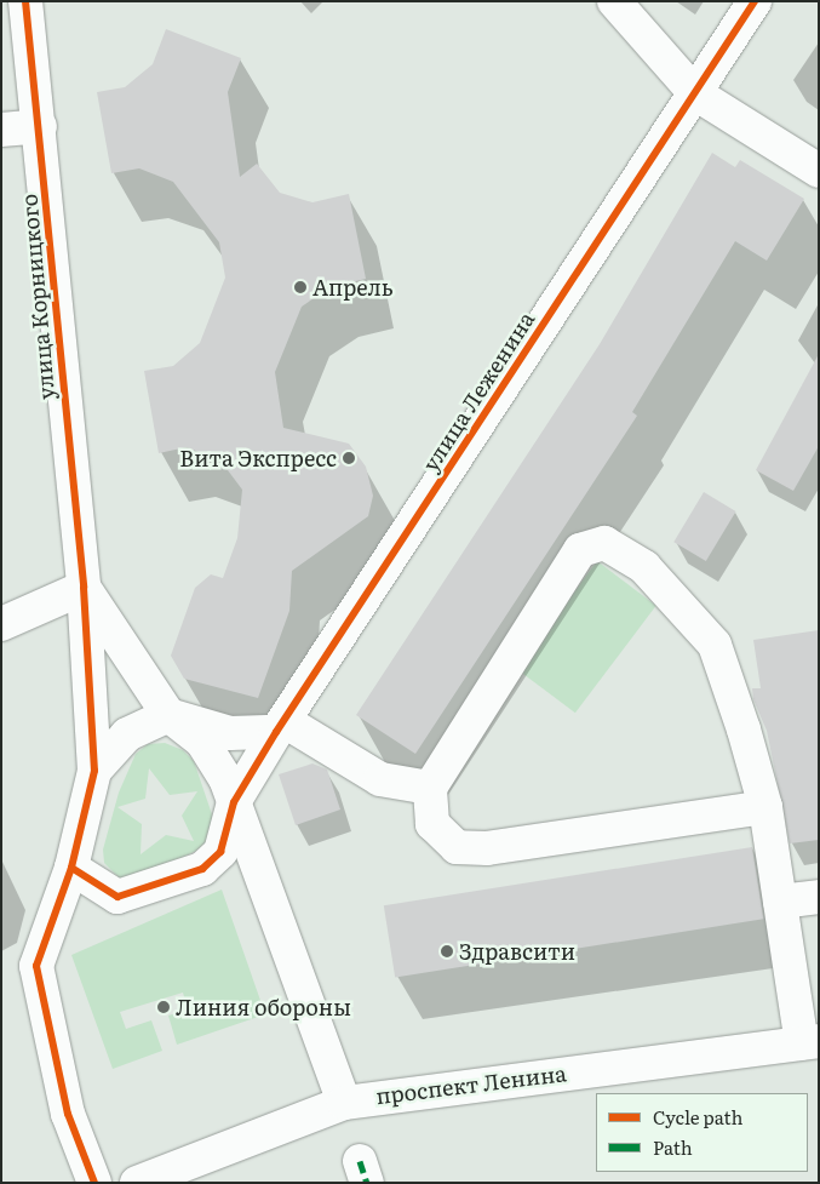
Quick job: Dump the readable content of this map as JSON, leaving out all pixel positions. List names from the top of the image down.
{
  "streets": {
    "street": ["улица Корницкого", "улица Леженина", "проспект Ленина"]
  },
  "crossings": [
    ["улица Корницкого", "улица Леженина"]
  ],
  "places": [
    "Апрель",
    "Вита Экспресс",
    "Здравсити",
    "Линия обороны"
  ],
  "legend": ["Cycle path", "Path"]
}
